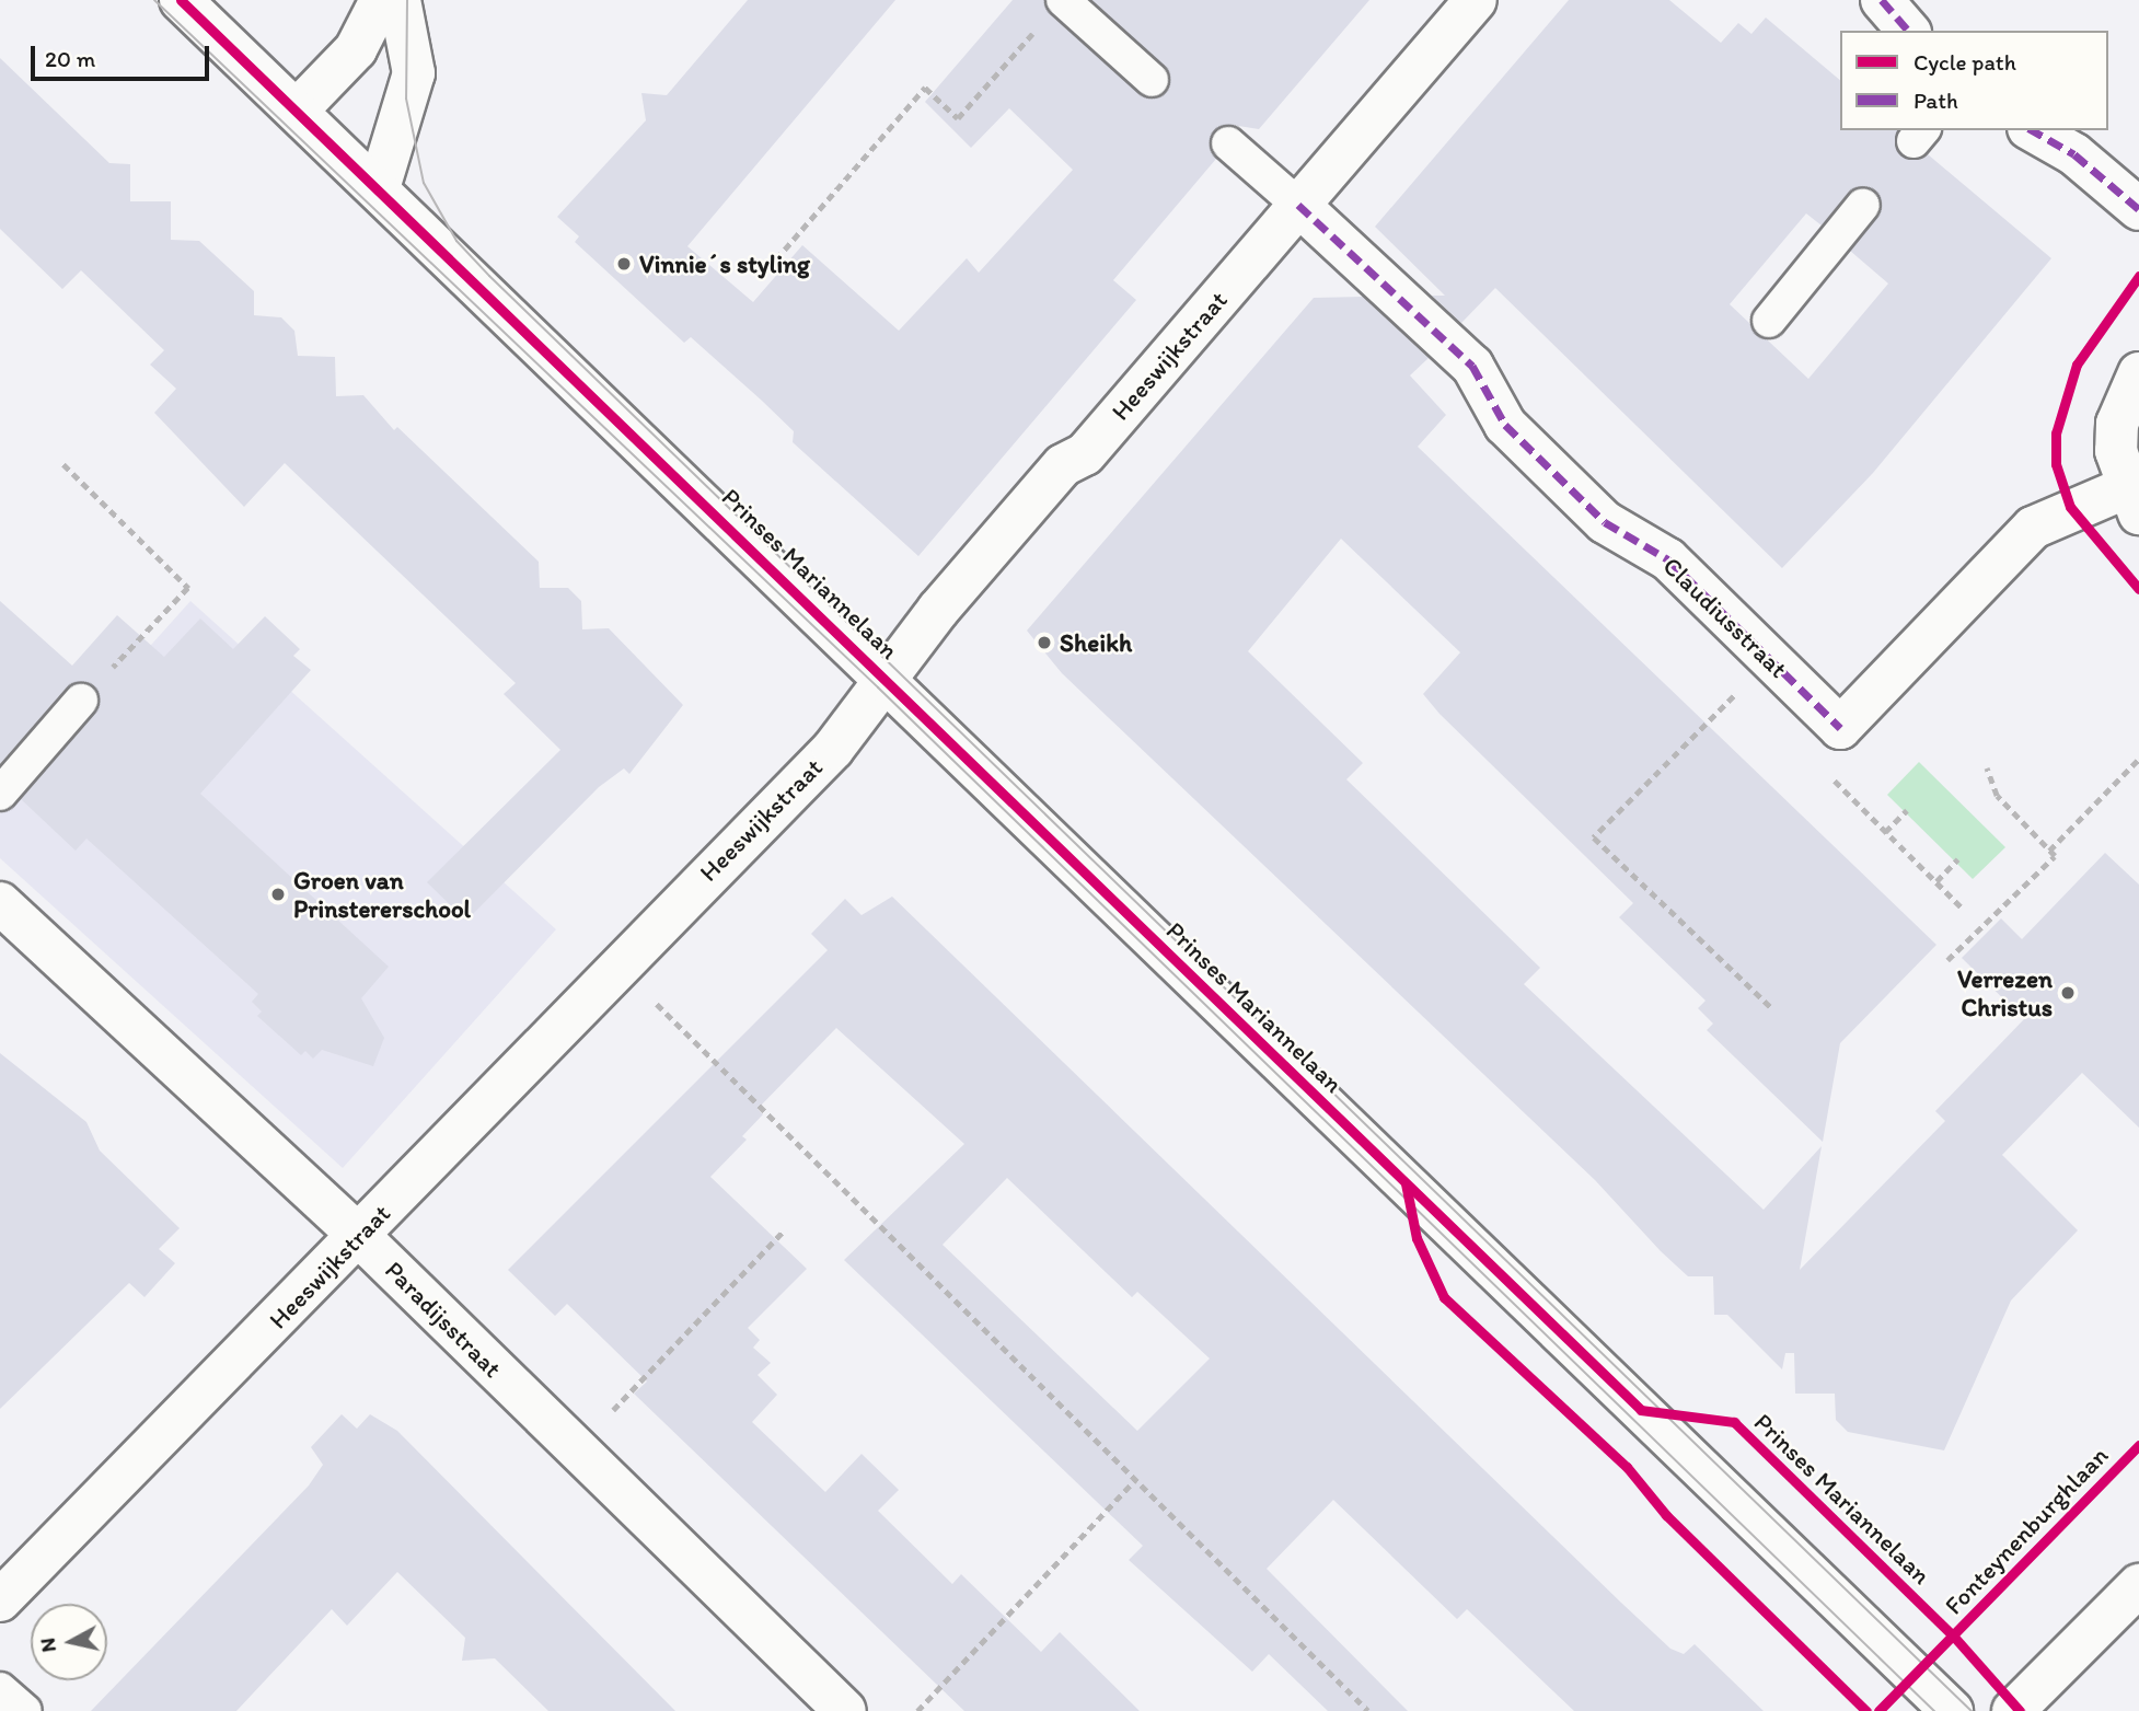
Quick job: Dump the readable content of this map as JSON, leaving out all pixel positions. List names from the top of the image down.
{
  "streets": {
    "street": [
      "Heeswijkstraat",
      "Prinses Mariannelaan",
      "Claudiusstraat",
      "Paradijsstraat"
    ],
    "cycle path": ["Fonteynenburghlaan"]
  },
  "crossings": [
    ["Heeswijkstraat", "Prinses Mariannelaan"],
    ["Heeswijkstraat", "Claudiusstraat"],
    ["Heeswijkstraat", "Paradijsstraat"]
  ],
  "places": [
    "Vinnie´s styling",
    "Sheikh",
    "Groen van Prinstererschool",
    "Verrezen Christus"
  ],
  "legend": ["Cycle path", "Path"],
  "scale_bar": "20 m",
  "north": "left"
}
